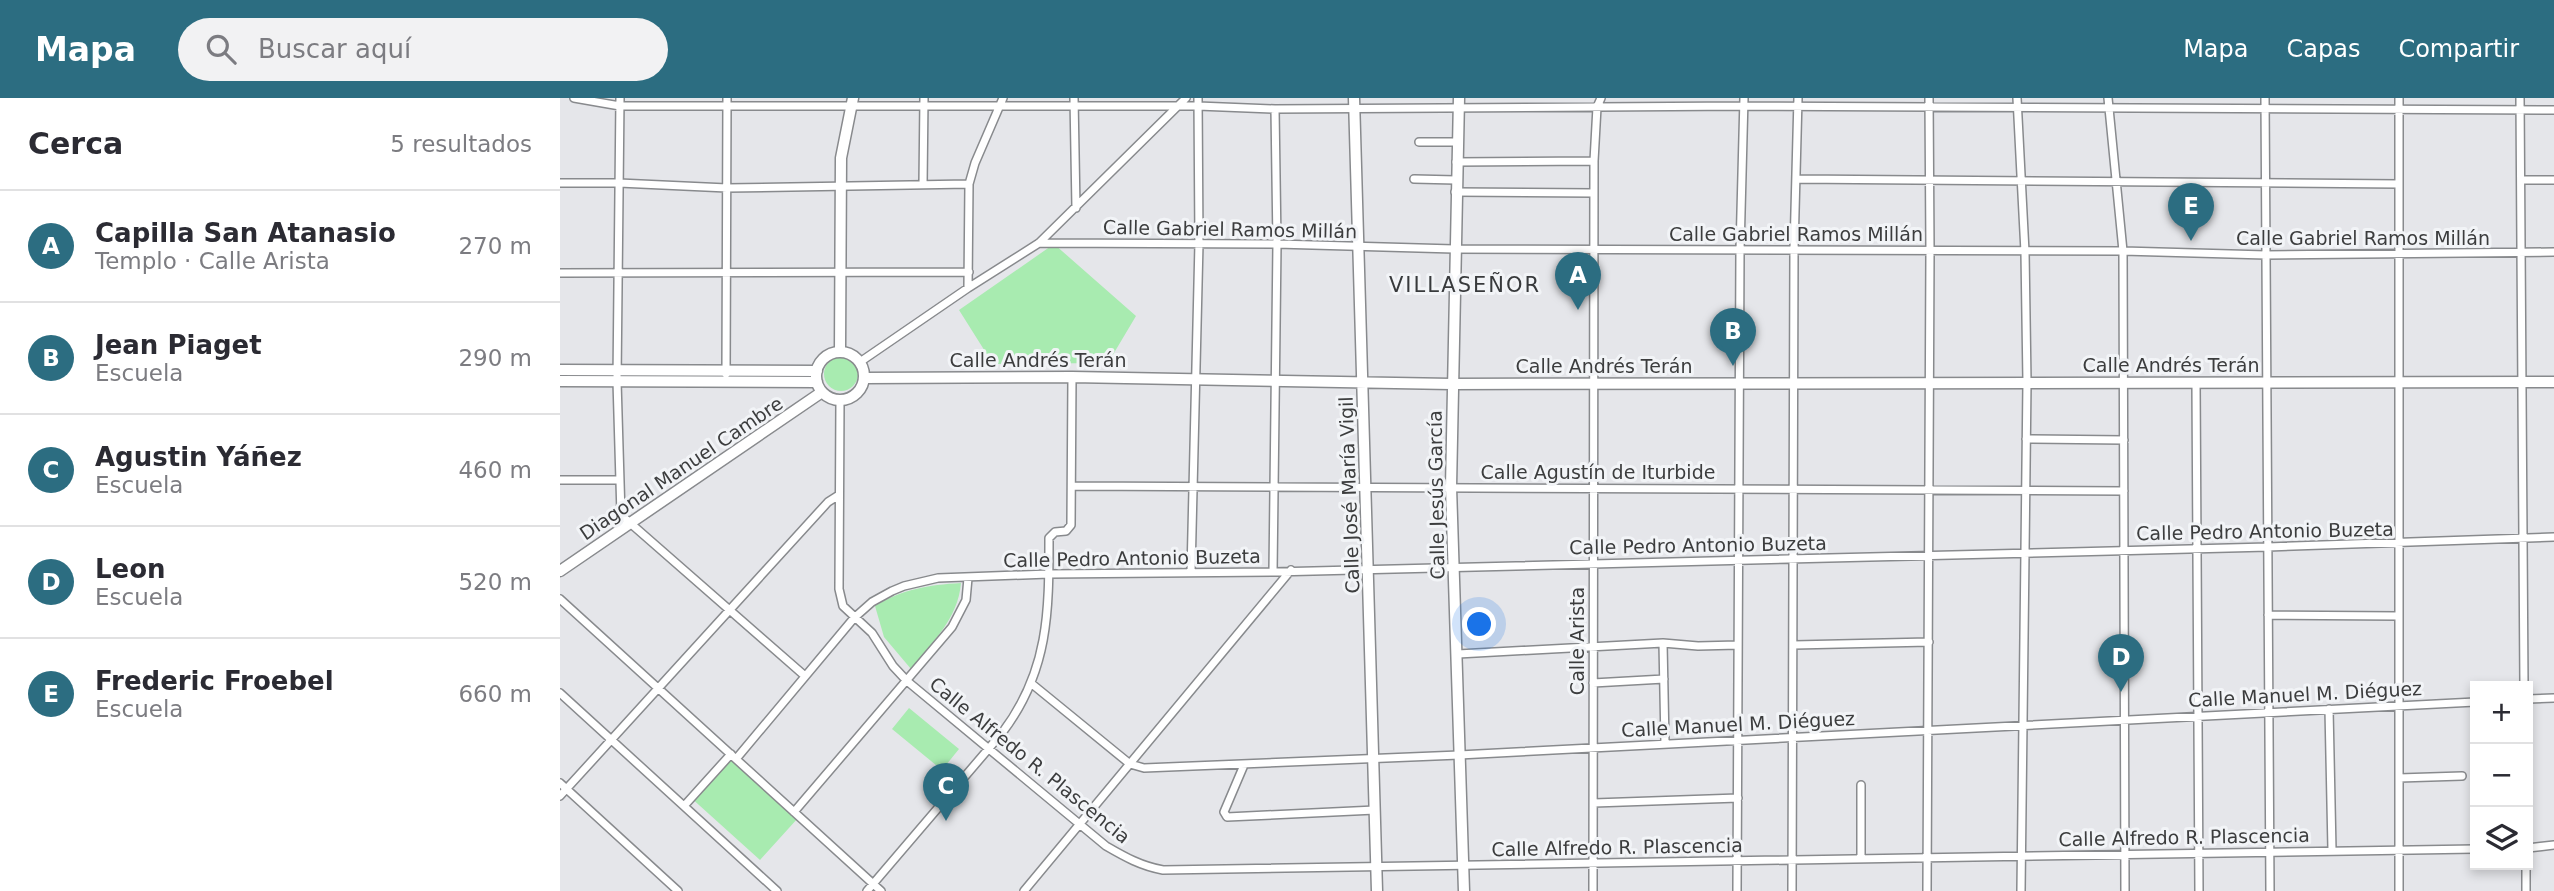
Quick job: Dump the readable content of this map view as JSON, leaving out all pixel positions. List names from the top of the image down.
{
  "streets": {
    "street": [
      "Calle Gabriel Ramos Millán",
      "Calle Andrés Terán",
      "Diagonal Manuel Cambre",
      "Calle Agustín de Iturbide",
      "Calle José María Vigil",
      "Calle Jesús García",
      "Calle Pedro Antonio Buzeta",
      "Calle Arista",
      "Calle Manuel M. Diéguez",
      "Calle Alfredo R. Plascencia"
    ]
  },
  "crossings": [
    ["Calle Gabriel Ramos Millán", "Calle José María Vigil"],
    ["Calle Gabriel Ramos Millán", "Calle Jesús García"],
    ["Calle Gabriel Ramos Millán", "Calle Arista"],
    ["Calle Andrés Terán", "Diagonal Manuel Cambre"],
    ["Calle Andrés Terán", "Calle José María Vigil"],
    ["Calle Andrés Terán", "Calle Jesús García"],
    ["Calle Andrés Terán", "Calle Arista"],
    ["Calle Andrés Terán", "Calle Alfredo R. Plascencia"],
    ["Diagonal Manuel Cambre", "Calle Alfredo R. Plascencia"],
    ["Calle Agustín de Iturbide", "Calle José María Vigil"],
    ["Calle Agustín de Iturbide", "Calle Jesús García"],
    ["Calle Agustín de Iturbide", "Calle Arista"],
    ["Calle José María Vigil", "Calle Pedro Antonio Buzeta"],
    ["Calle José María Vigil", "Calle Manuel M. Diéguez"],
    ["Calle José María Vigil", "Calle Alfredo R. Plascencia"],
    ["Calle Jesús García", "Calle Pedro Antonio Buzeta"],
    ["Calle Jesús García", "Calle Manuel M. Diéguez"],
    ["Calle Jesús García", "Calle Alfredo R. Plascencia"],
    ["Calle Pedro Antonio Buzeta", "Calle Arista"],
    ["Calle Pedro Antonio Buzeta", "Calle Alfredo R. Plascencia"],
    ["Calle Arista", "Calle Manuel M. Diéguez"],
    ["Calle Arista", "Calle Alfredo R. Plascencia"]
  ],
  "districts": ["VILLASEÑOR"],
  "page": {
    "header": "Mapa",
    "search": "Buscar aquí",
    "nav": ["Mapa", "Capas", "Compartir"],
    "heading": ["Cerca", "5 resultados"],
    "pins": [
      "E",
      "A",
      "B",
      "D",
      "C"
    ],
    "list": [
      {
        "mark": "A",
        "name": "Capilla San Atanasio",
        "note": "Templo · Calle Arista",
        "value": "270 m"
      },
      {
        "mark": "B",
        "name": "Jean Piaget",
        "note": "Escuela",
        "value": "290 m"
      },
      {
        "mark": "C",
        "name": "Agustin Yáñez",
        "note": "Escuela",
        "value": "460 m"
      },
      {
        "mark": "D",
        "name": "Leon",
        "note": "Escuela",
        "value": "520 m"
      },
      {
        "mark": "E",
        "name": "Frederic Froebel",
        "note": "Escuela",
        "value": "660 m"
      }
    ],
    "map_buttons": ["+", "−"]
  }
}
